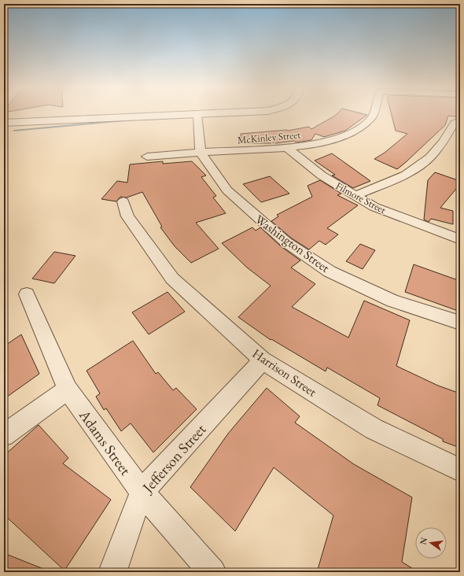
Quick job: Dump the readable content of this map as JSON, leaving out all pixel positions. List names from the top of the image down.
{
  "streets": {
    "street": [
      "McKinley Street",
      "Filmore Street",
      "Washington Street",
      "Harrison Street",
      "Adams Street",
      "Jefferson Street"
    ]
  },
  "crossings": [
    ["McKinley Street", "Filmore Street"],
    ["McKinley Street", "Washington Street"],
    ["Harrison Street", "Jefferson Street"],
    ["Adams Street", "Jefferson Street"]
  ],
  "north": "left"
}
